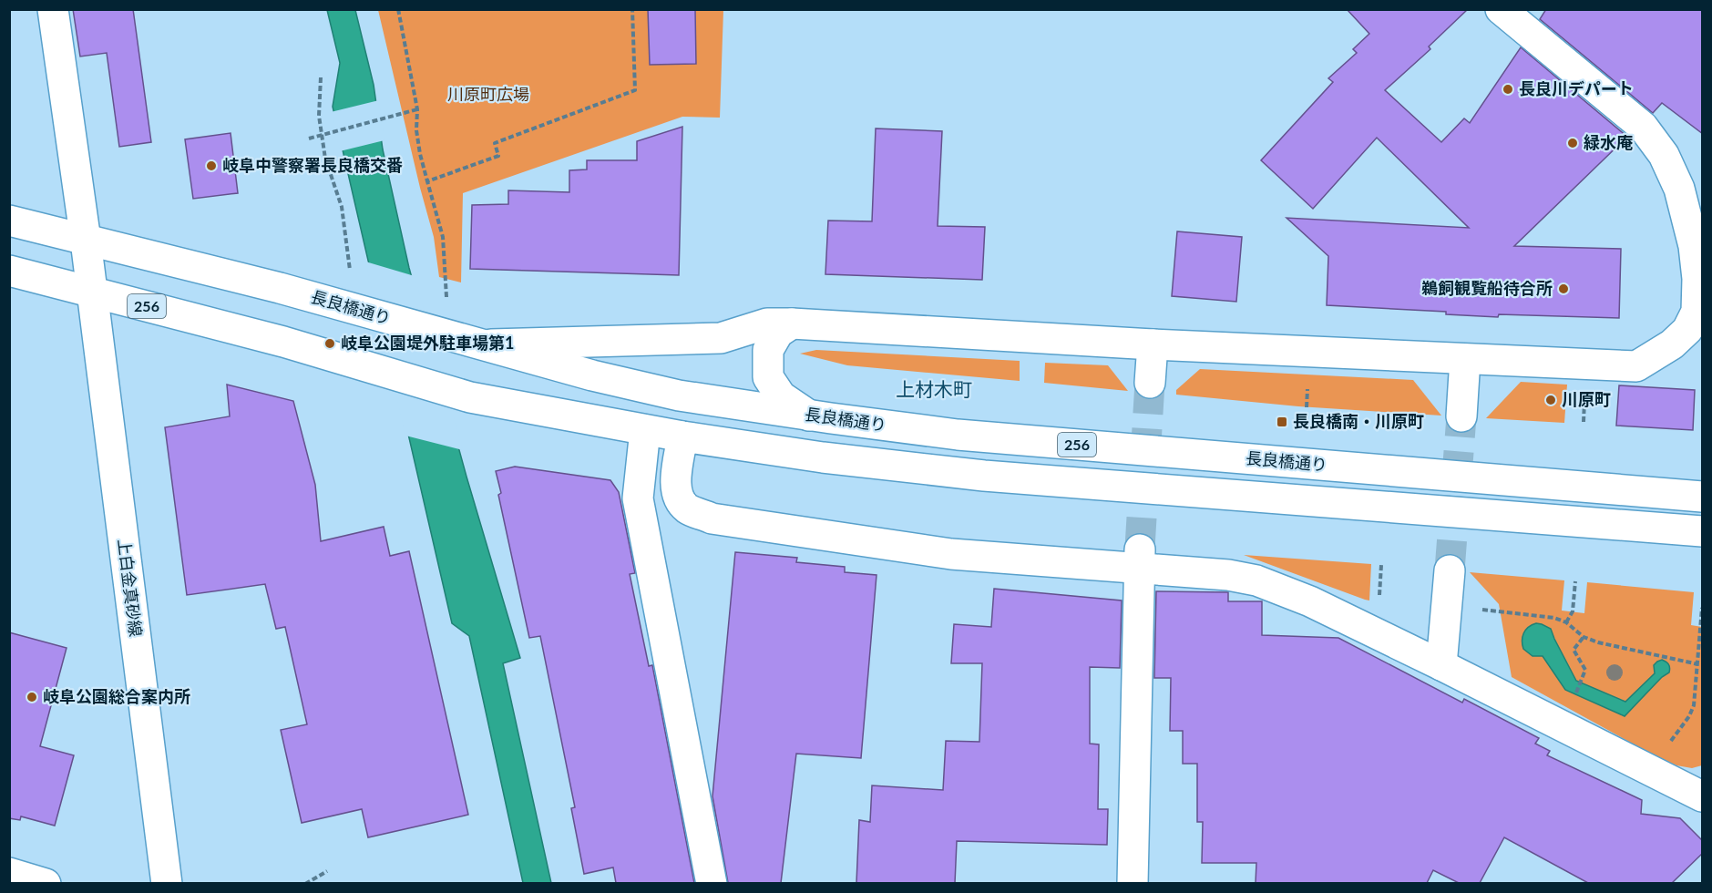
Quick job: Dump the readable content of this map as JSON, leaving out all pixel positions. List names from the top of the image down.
{
  "streets": {
    "main road": ["256", "長良橋通り", "上白金真砂線"]
  },
  "crossings": [
    ["256", "上白金真砂線"],
    ["長良橋通り", "上白金真砂線"]
  ],
  "districts": ["上材木町"],
  "parks": ["川原町広場"],
  "places": {
    "other": [
      "長良川デパート",
      "緑水庵",
      "岐阜中警察署長良橋交番",
      "鵜飼観覧船待合所",
      "岐阜公園堤外駐車場第1",
      "川原町",
      "岐阜公園総合案内所"
    ],
    "transit": ["長良橋南・川原町"]
  }
}
